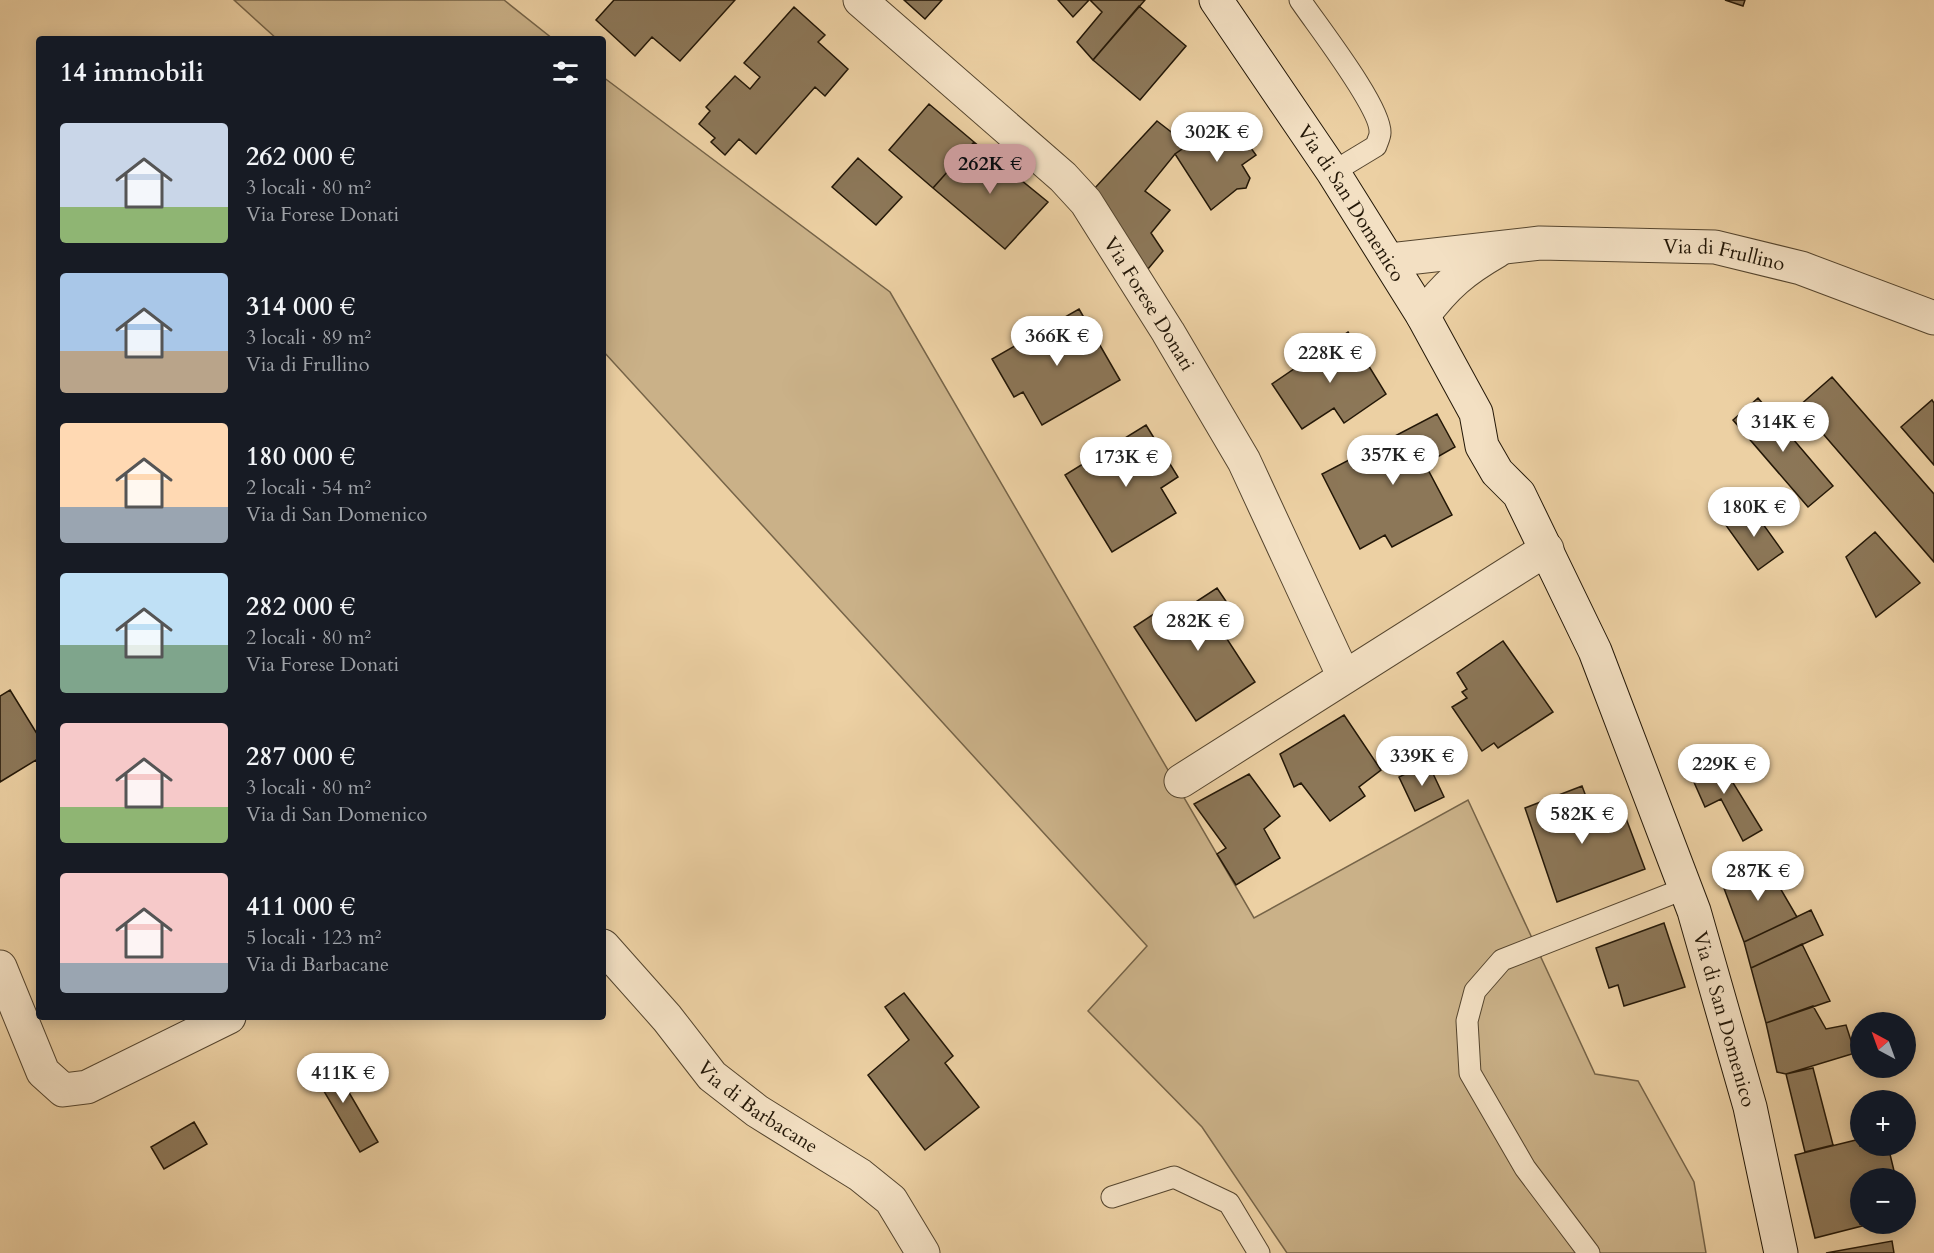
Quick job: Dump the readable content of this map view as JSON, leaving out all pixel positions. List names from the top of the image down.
{
  "streets": {
    "street": [
      "Via di San Domenico",
      "Via di Frullino",
      "Via Forese Donati",
      "Via di Barbacane"
    ]
  },
  "crossings": [
    ["Via di San Domenico", "Via di Frullino"]
  ],
  "north": "top left",
  "page": {
    "heading": "14 immobili",
    "list": [
      {
        "name": "262 000 €",
        "note": "3 locali · 80 m² · Via Forese Donati"
      },
      {
        "name": "314 000 €",
        "note": "3 locali · 89 m² · Via di Frullino"
      },
      {
        "name": "180 000 €",
        "note": "2 locali · 54 m² · Via di San Domenico"
      },
      {
        "name": "282 000 €",
        "note": "2 locali · 80 m² · Via Forese Donati"
      },
      {
        "name": "287 000 €",
        "note": "3 locali · 80 m² · Via di San Domenico"
      },
      {
        "name": "411 000 €",
        "note": "5 locali · 123 m² · Via di Barbacane"
      }
    ],
    "price": [
      "302K €",
      "262K €",
      "366K €",
      "228K €",
      "314K €",
      "357K €",
      "173K €",
      "180K €",
      "282K €",
      "339K €",
      "229K €",
      "582K €",
      "287K €",
      "411K €"
    ],
    "map_buttons": ["+", "−"]
  }
}
